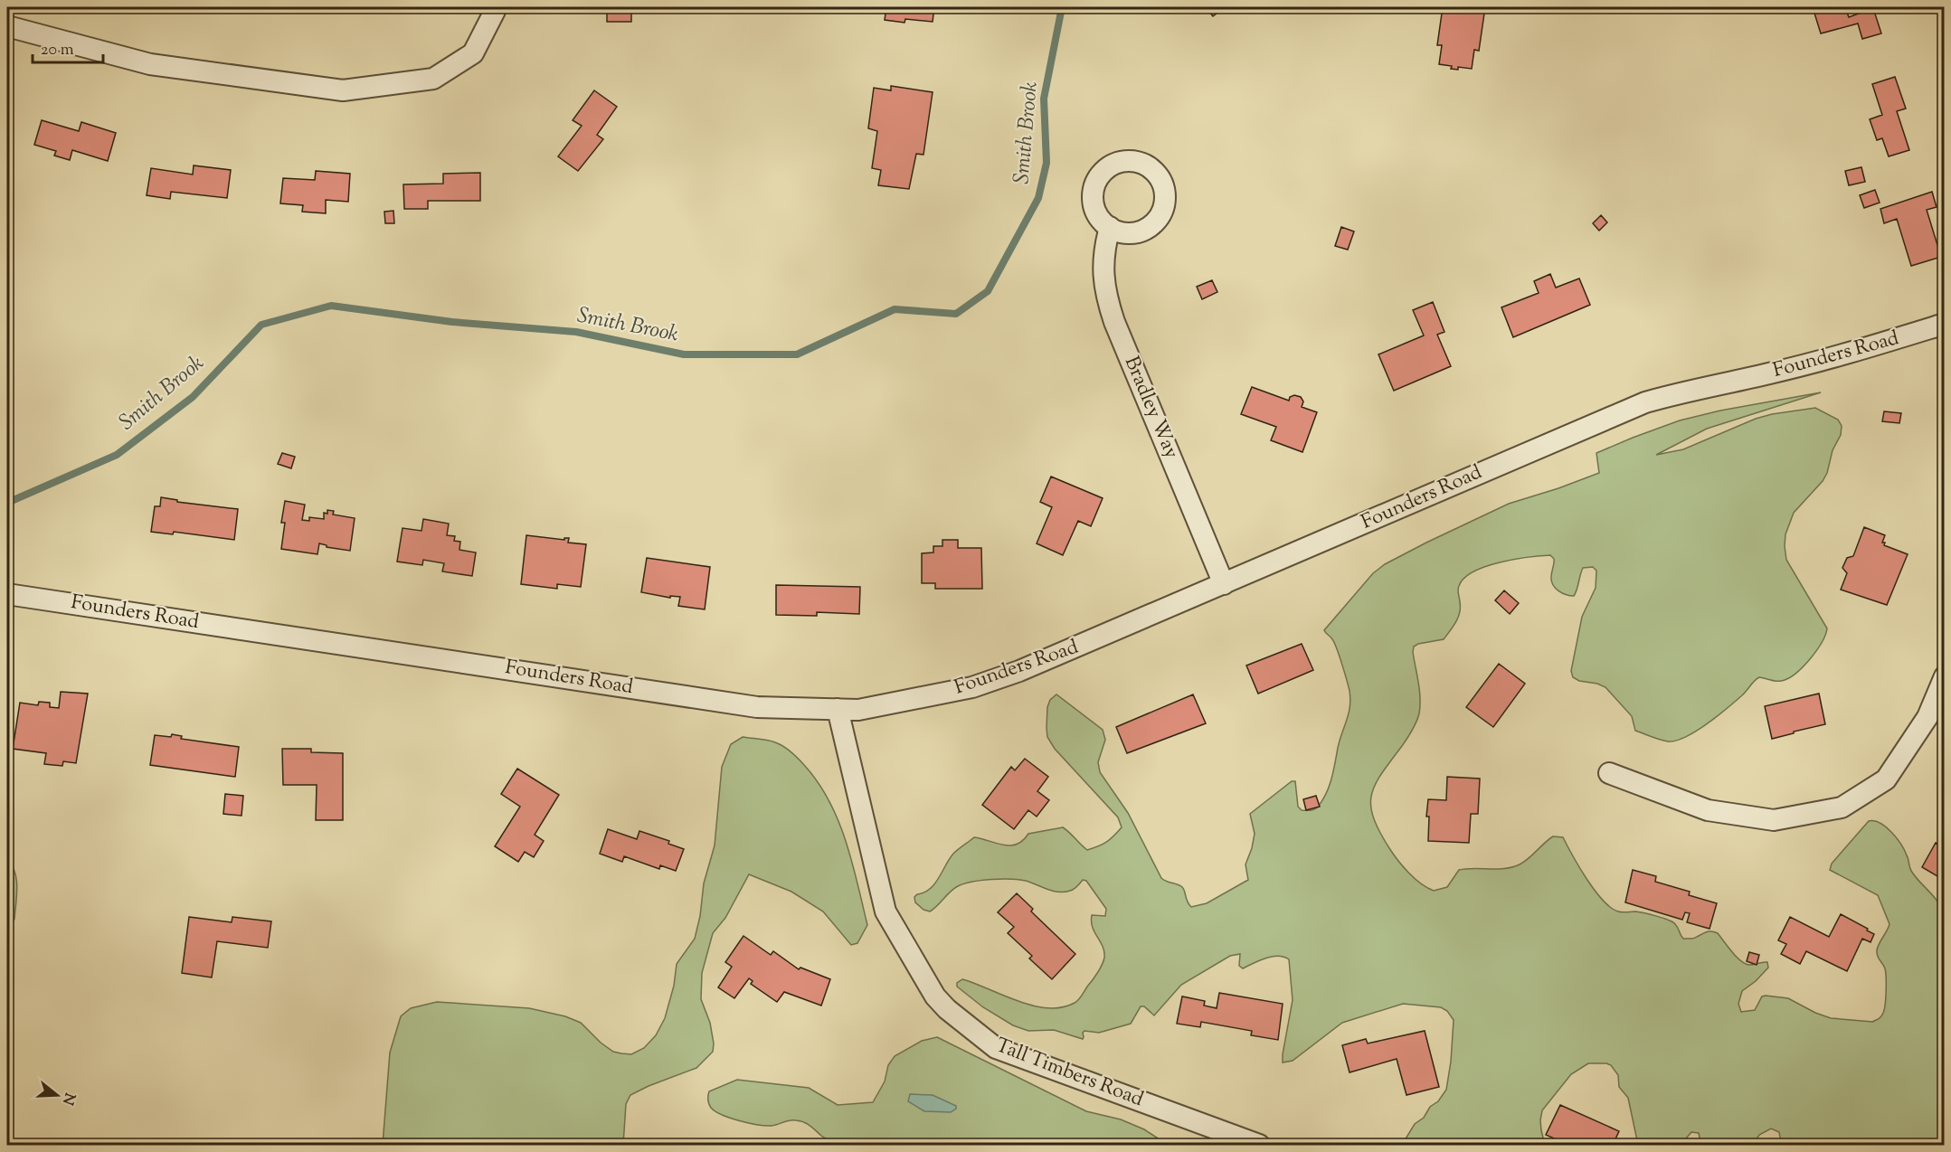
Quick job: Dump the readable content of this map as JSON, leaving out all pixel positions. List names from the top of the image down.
{
  "streets": {
    "street": ["Founders Road", "Bradley Way", "Tall Timbers Road"]
  },
  "crossings": [
    ["Founders Road", "Bradley Way"],
    ["Founders Road", "Tall Timbers Road"]
  ],
  "water": ["Smith Brook"],
  "scale_bar": "20 m",
  "north": "right"
}
